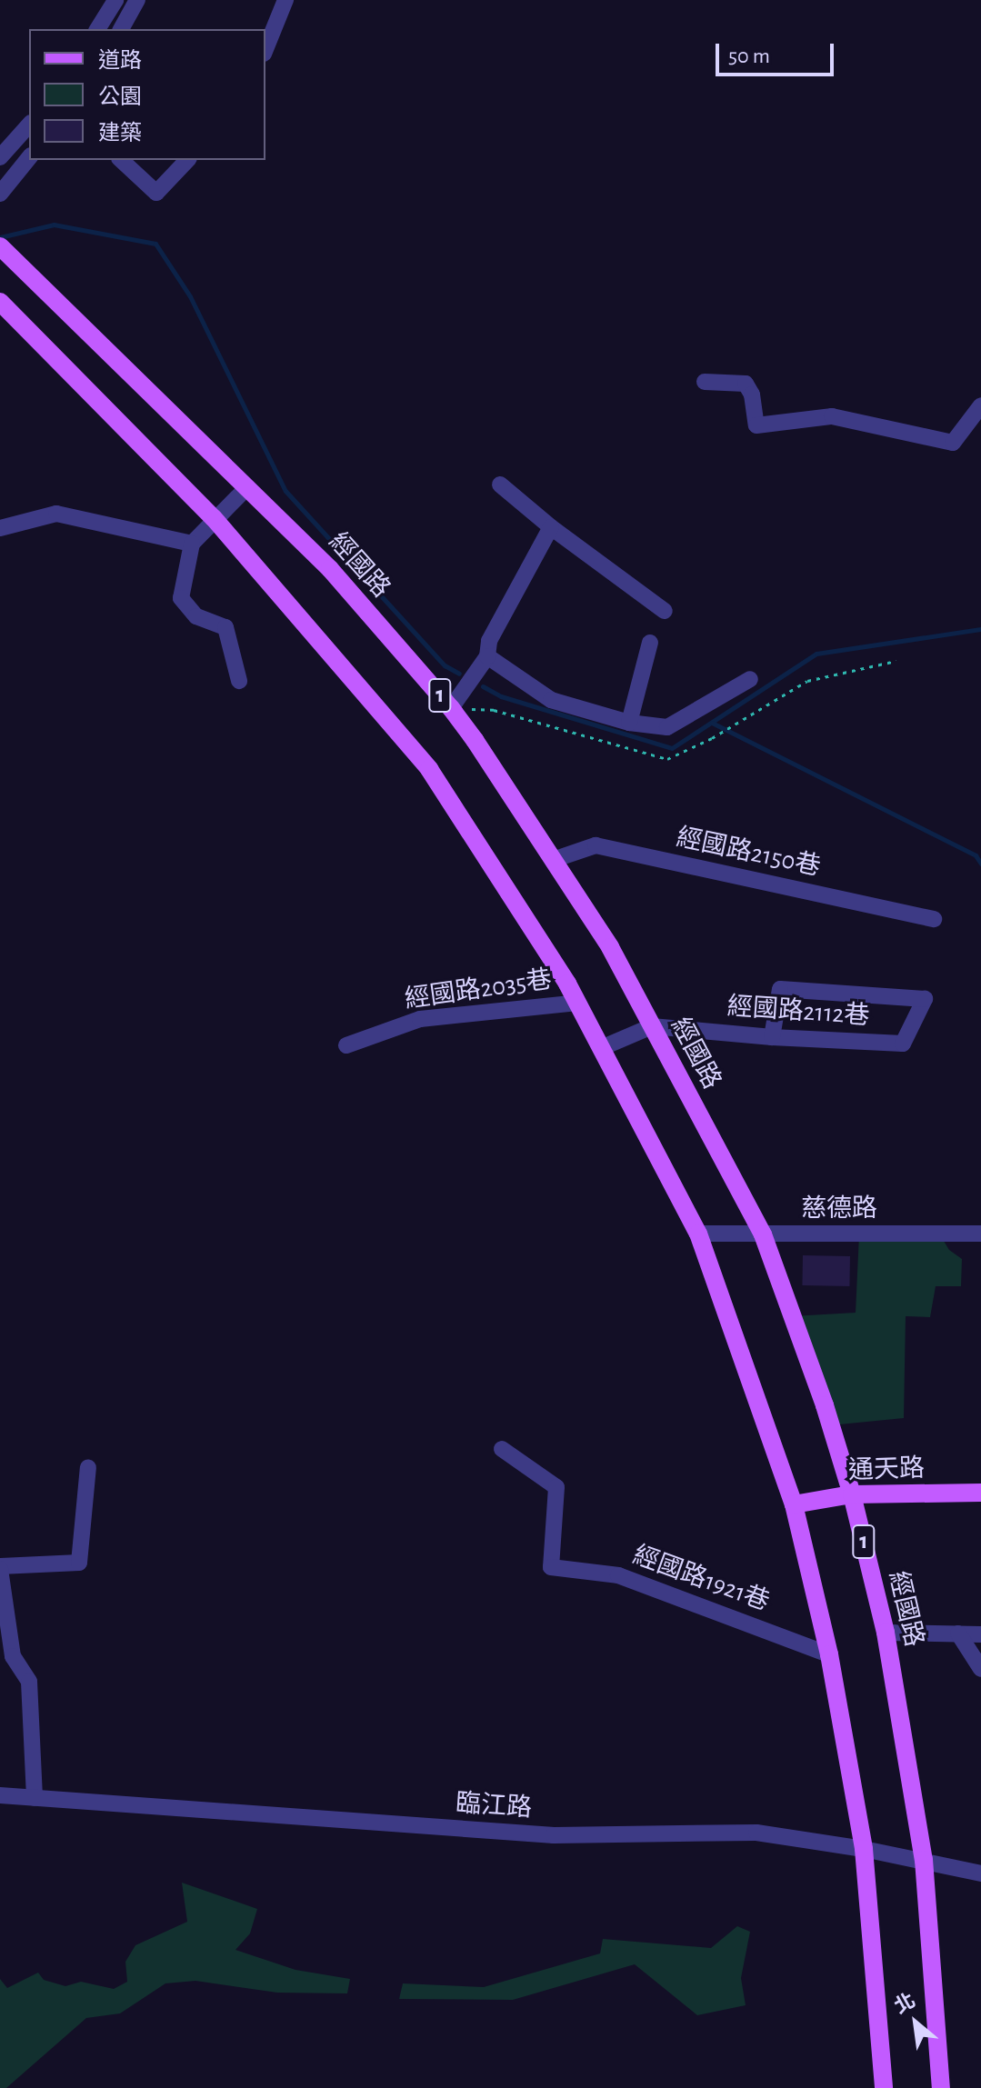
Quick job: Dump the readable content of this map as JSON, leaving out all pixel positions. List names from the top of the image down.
{
  "streets": {
    "main road": ["經國路", "1", "通天路"],
    "street": [
      "經國路2150巷",
      "經國路2035巷",
      "經國路2112巷",
      "慈德路",
      "經國路1921巷",
      "臨江路"
    ]
  },
  "crossings": [
    ["經國路", "經國路2150巷"],
    ["經國路", "經國路2112巷"],
    ["經國路", "慈德路"],
    ["經國路", "通天路"],
    ["經國路", "臨江路"],
    ["1", "經國路2035巷"],
    ["1", "經國路2112巷"],
    ["1", "慈德路"],
    ["1", "通天路"],
    ["1", "經國路1921巷"],
    ["1", "臨江路"]
  ],
  "legend": ["道路", "公園", "建築"],
  "scale_bar": "50 m",
  "north": "top left"
}
